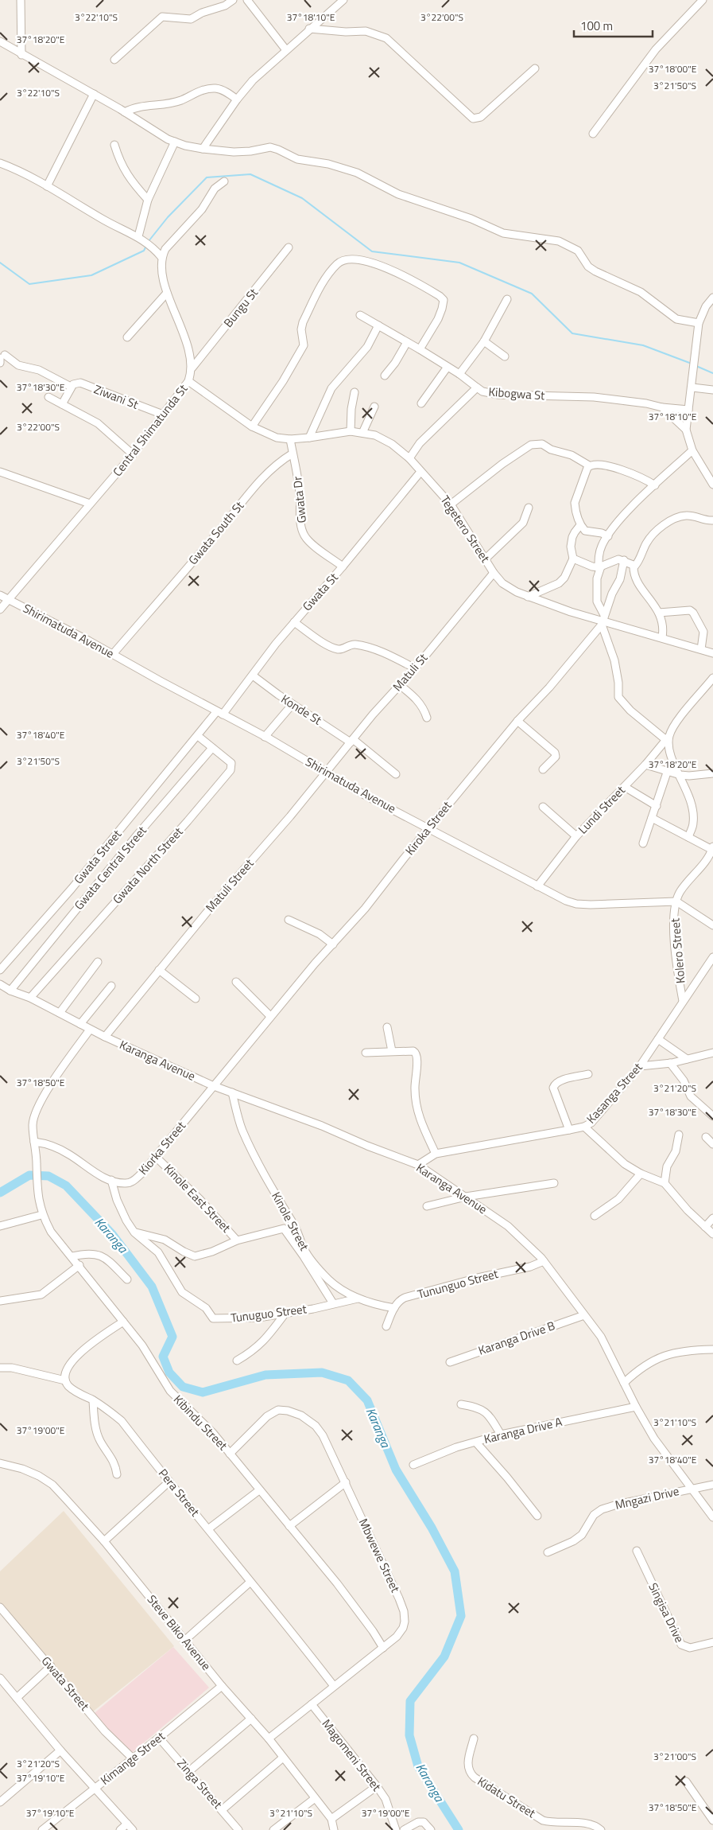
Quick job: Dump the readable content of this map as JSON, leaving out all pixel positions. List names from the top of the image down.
{
  "streets": {
    "street": [
      "Bungu St",
      "Kibogwa St",
      "Ziwani St",
      "Central Shimatunda St",
      "Gwata Dr",
      "Tegetero Street",
      "Gwata South St",
      "Gwata St",
      "Shirimatuda Avenue",
      "Matuli St",
      "Konde St",
      "Lundi Street",
      "Kiroka Street",
      "Gwata Street",
      "Gwata North Street",
      "Gwata Central Street",
      "Matuli Street",
      "Kolero Street",
      "Karanga Avenue",
      "Kasanga Street",
      "Kiorka Street",
      "Kinole East Street",
      "Kinole Street",
      "Tununguo Street",
      "Tunuguo Street",
      "Karanga Drive B",
      "Kibindu Street",
      "Karanga Drive A",
      "Pera Street",
      "Mngazi Drive",
      "Mbwewe Street",
      "Singisa Drive",
      "Steve Biko Avenue",
      "Magomeni Street",
      "Kimange Street",
      "Zinga Street",
      "Kidatu Street"
    ]
  },
  "crossings": [
    ["Bungu St", "Central Shimatunda St"],
    ["Ziwani St", "Central Shimatunda St"],
    ["Central Shimatunda St", "Tegetero Street"],
    ["Central Shimatunda St", "Shirimatuda Avenue"],
    ["Gwata Dr", "Tegetero Street"],
    ["Gwata Dr", "Gwata South St"],
    ["Gwata Dr", "Gwata St"],
    ["Tegetero Street", "Gwata St"],
    ["Tegetero Street", "Matuli St"],
    ["Tegetero Street", "Kiroka Street"],
    ["Gwata South St", "Shirimatuda Avenue"],
    ["Gwata St", "Shirimatuda Avenue"],
    ["Gwata St", "Konde St"],
    ["Gwata St", "Gwata Street"],
    ["Gwata St", "Gwata North Street"],
    ["Shirimatuda Avenue", "Matuli St"],
    ["Shirimatuda Avenue", "Lundi Street"],
    ["Shirimatuda Avenue", "Kiroka Street"],
    ["Shirimatuda Avenue", "Matuli Street"],
    ["Shirimatuda Avenue", "Kolero Street"],
    ["Matuli St", "Konde St"],
    ["Matuli St", "Matuli Street"],
    ["Kiroka Street", "Karanga Avenue"],
    ["Kiroka Street", "Kiorka Street"],
    ["Gwata Street", "Gwata North Street"],
    ["Gwata Street", "Kimange Street"],
    ["Gwata North Street", "Gwata Central Street"],
    ["Gwata North Street", "Karanga Avenue"],
    ["Gwata Central Street", "Karanga Avenue"],
    ["Matuli Street", "Karanga Avenue"],
    ["Kolero Street", "Kasanga Street"],
    ["Karanga Avenue", "Kasanga Street"],
    ["Karanga Avenue", "Kiorka Street"],
    ["Karanga Avenue", "Kinole Street"],
    ["Karanga Avenue", "Tununguo Street"],
    ["Karanga Avenue", "Karanga Drive B"],
    ["Karanga Avenue", "Karanga Drive A"],
    ["Karanga Avenue", "Mngazi Drive"],
    ["Kiorka Street", "Kinole East Street"],
    ["Kiorka Street", "Tunuguo Street"],
    ["Kiorka Street", "Kibindu Street"],
    ["Kinole Street", "Tununguo Street"],
    ["Kinole Street", "Tunuguo Street"],
    ["Kibindu Street", "Mbwewe Street"],
    ["Pera Street", "Mbwewe Street"],
    ["Mbwewe Street", "Steve Biko Avenue"],
    ["Mbwewe Street", "Magomeni Street"],
    ["Steve Biko Avenue", "Kimange Street"],
    ["Kimange Street", "Zinga Street"]
  ],
  "water": ["Karanga"],
  "scale_bar": "100 m",
  "coordinates": [
    "3°22'10\"S",
    "3°22'00\"S",
    "37°18'10\"E",
    "37°18'20\"E",
    "37°18'00\"E",
    "3°21'50\"S",
    "37°18'30\"E",
    "37°18'40\"E",
    "37°18'50\"E",
    "3°21'20\"S",
    "3°21'10\"S",
    "37°19'00\"E",
    "3°21'00\"S",
    "37°19'10\"E"
  ]
}
